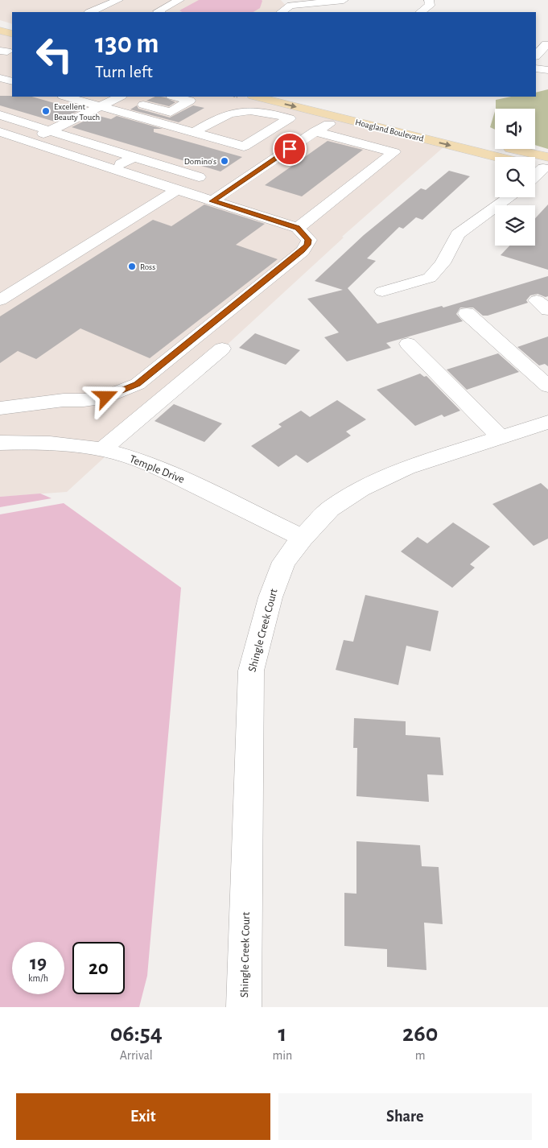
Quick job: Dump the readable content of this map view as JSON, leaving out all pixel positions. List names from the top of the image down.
{
  "streets": {
    "main road": ["Hoagland Boulevard"],
    "street": ["Temple Drive", "Shingle Creek Court"]
  },
  "crossings": [
    ["Temple Drive", "Shingle Creek Court"]
  ],
  "places": ["Excellent Beauty Touch", "Domino's", "Ross"],
  "page": {
    "turn": ["130 m", "Turn left"],
    "speed": "19 km/h",
    "limit": "20",
    "eta": [
      "06:54",
      "Arrival",
      "1",
      "min",
      "260",
      "m"
    ],
    "buttons": ["Exit", "Share"]
  }
}
